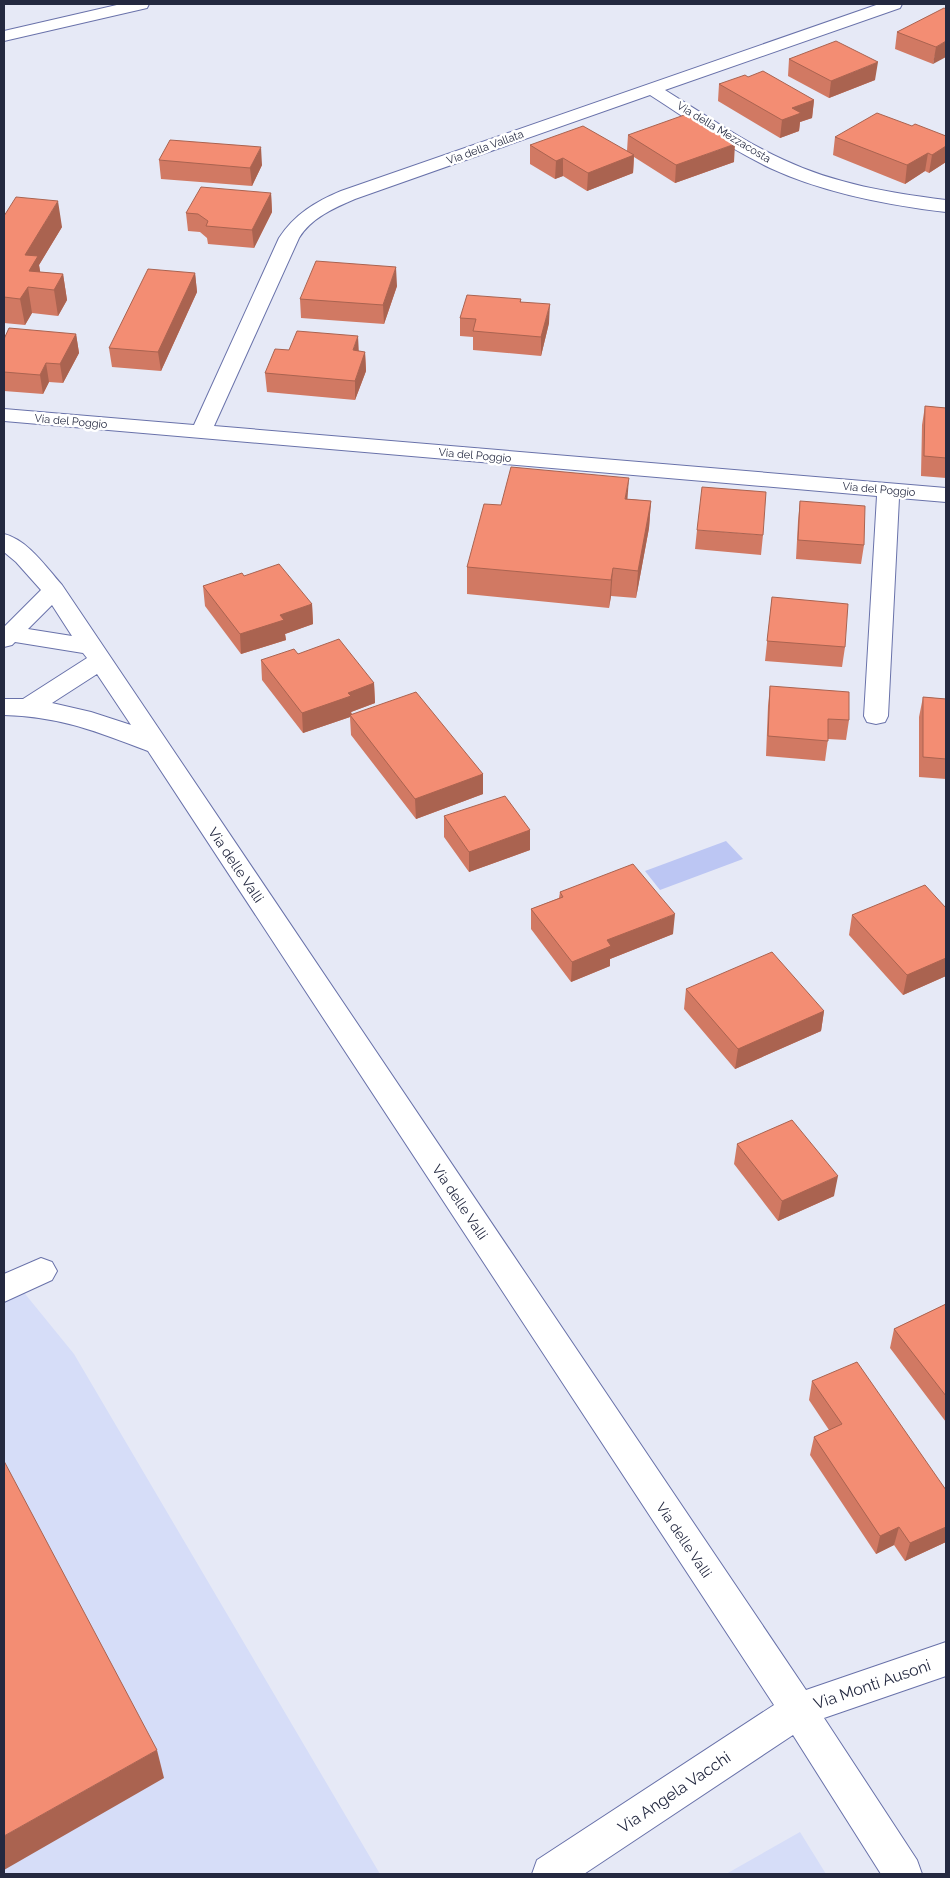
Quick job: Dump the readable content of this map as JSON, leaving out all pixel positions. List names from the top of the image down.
{
  "streets": {
    "street": [
      "Via della Mezzacosta",
      "Via della Vallata",
      "Via del Poggio",
      "Via delle Valli",
      "Via Monti Ausoni",
      "Via Angela Vacchi"
    ]
  },
  "crossings": [
    ["Via della Mezzacosta", "Via della Vallata"],
    ["Via della Vallata", "Via del Poggio"],
    ["Via delle Valli", "Via Monti Ausoni"],
    ["Via delle Valli", "Via Angela Vacchi"],
    ["Via Monti Ausoni", "Via Angela Vacchi"]
  ]
}
